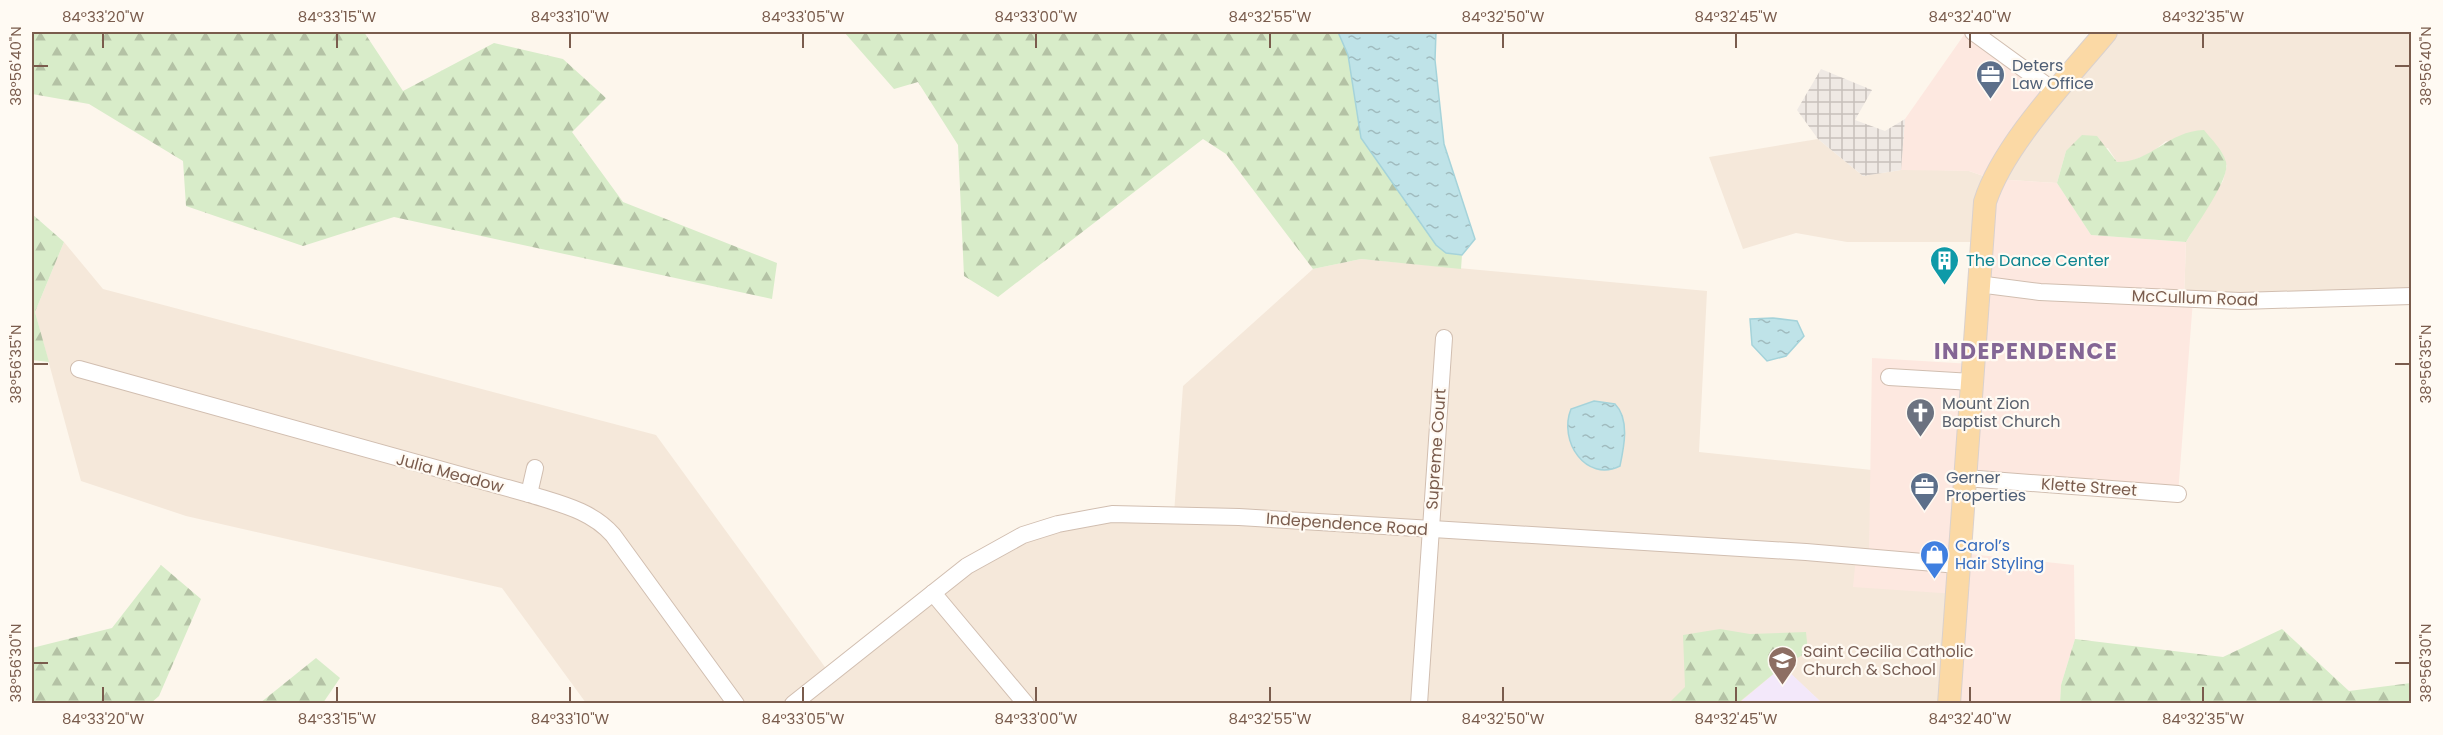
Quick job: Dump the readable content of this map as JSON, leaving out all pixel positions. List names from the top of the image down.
{
  "streets": {
    "street": [
      "McCullum Road",
      "Supreme Court",
      "Julia Meadow",
      "Klette Street",
      "Independence Road"
    ]
  },
  "crossings": [
    ["Supreme Court", "Independence Road"]
  ],
  "districts": ["INDEPENDENCE"],
  "places": {
    "office": ["Deters Law Office", "Gerner Properties"],
    "building": ["The Dance Center"],
    "church": ["Mount Zion Baptist Church"],
    "shop": ["Carol’s Hair Styling"],
    "school or university": ["Saint Cecilia Catholic Church & School"]
  },
  "coordinates": [
    "84°33'20\"W",
    "84°33'15\"W",
    "84°33'10\"W",
    "84°33'05\"W",
    "84°33'00\"W",
    "84°32'55\"W",
    "84°32'50\"W",
    "84°32'45\"W",
    "84°32'40\"W",
    "84°32'35\"W",
    "38°56'40\"N",
    "38°56'35\"N",
    "38°56'30\"N"
  ]
}
